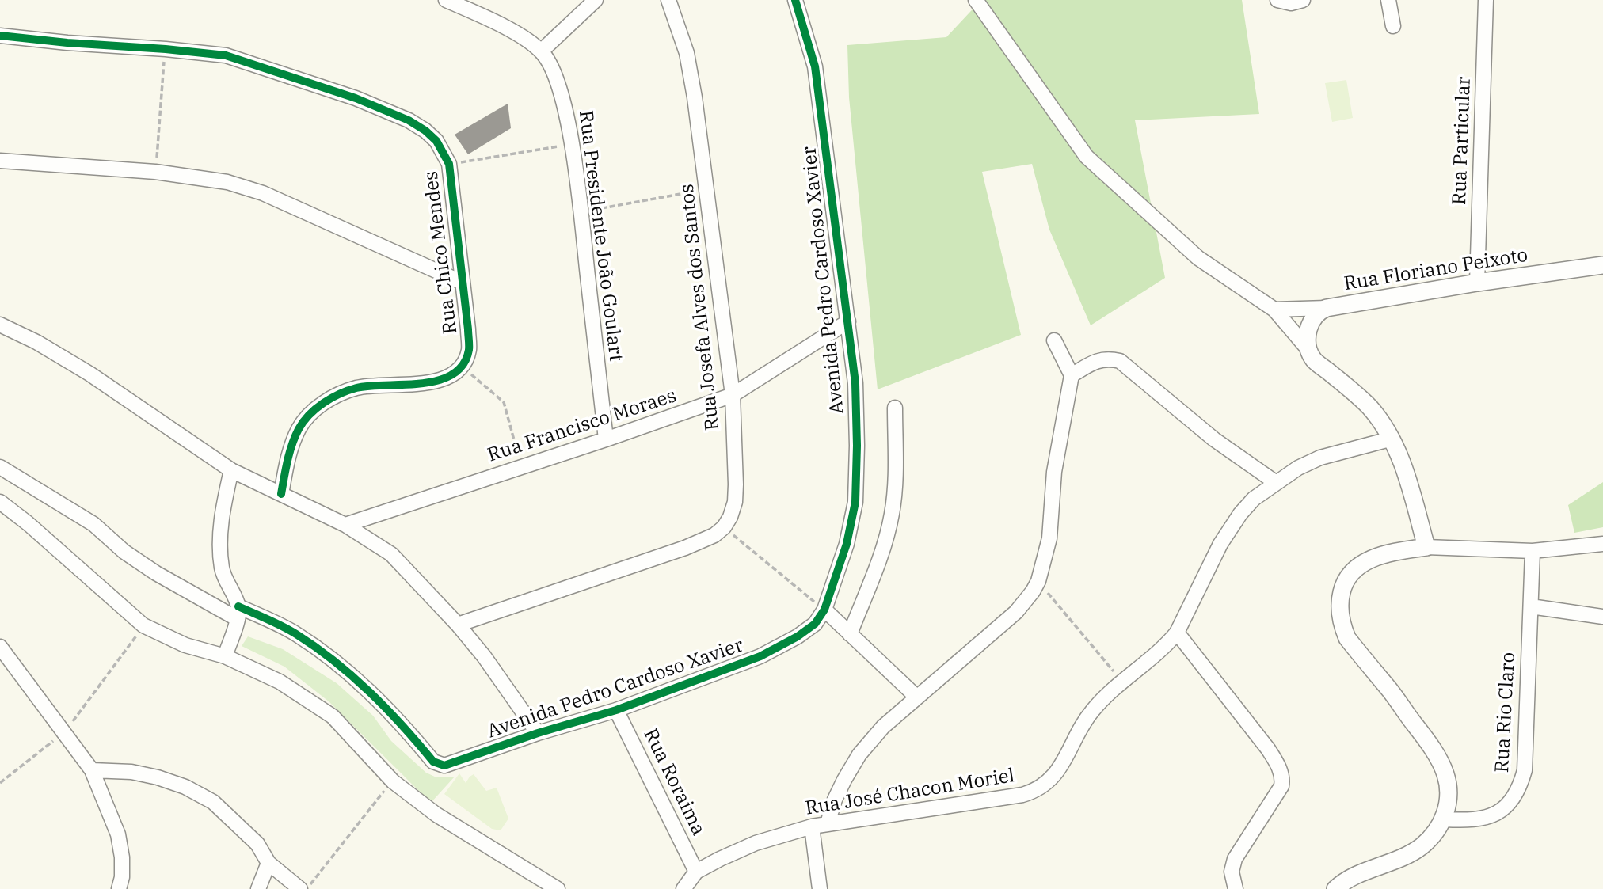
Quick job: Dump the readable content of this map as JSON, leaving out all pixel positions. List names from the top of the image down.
{
  "streets": {
    "street": [
      "Rua Particular",
      "Rua Presidente João Goulart",
      "Rua Chico Mendes",
      "Rua Floriano Peixoto",
      "Avenida Pedro Cardoso Xavier",
      "Rua Josefa Alves dos Santos",
      "Rua Francisco Moraes",
      "Rua Rio Claro",
      "Rua Roraima",
      "Rua José Chacon Moriel"
    ]
  },
  "crossings": [
    ["Rua Particular", "Rua Floriano Peixoto"],
    ["Rua Presidente João Goulart", "Rua Francisco Moraes"],
    ["Avenida Pedro Cardoso Xavier", "Rua Francisco Moraes"],
    ["Avenida Pedro Cardoso Xavier", "Rua Roraima"],
    ["Rua Josefa Alves dos Santos", "Rua Francisco Moraes"],
    ["Rua Roraima", "Rua José Chacon Moriel"]
  ]
}
